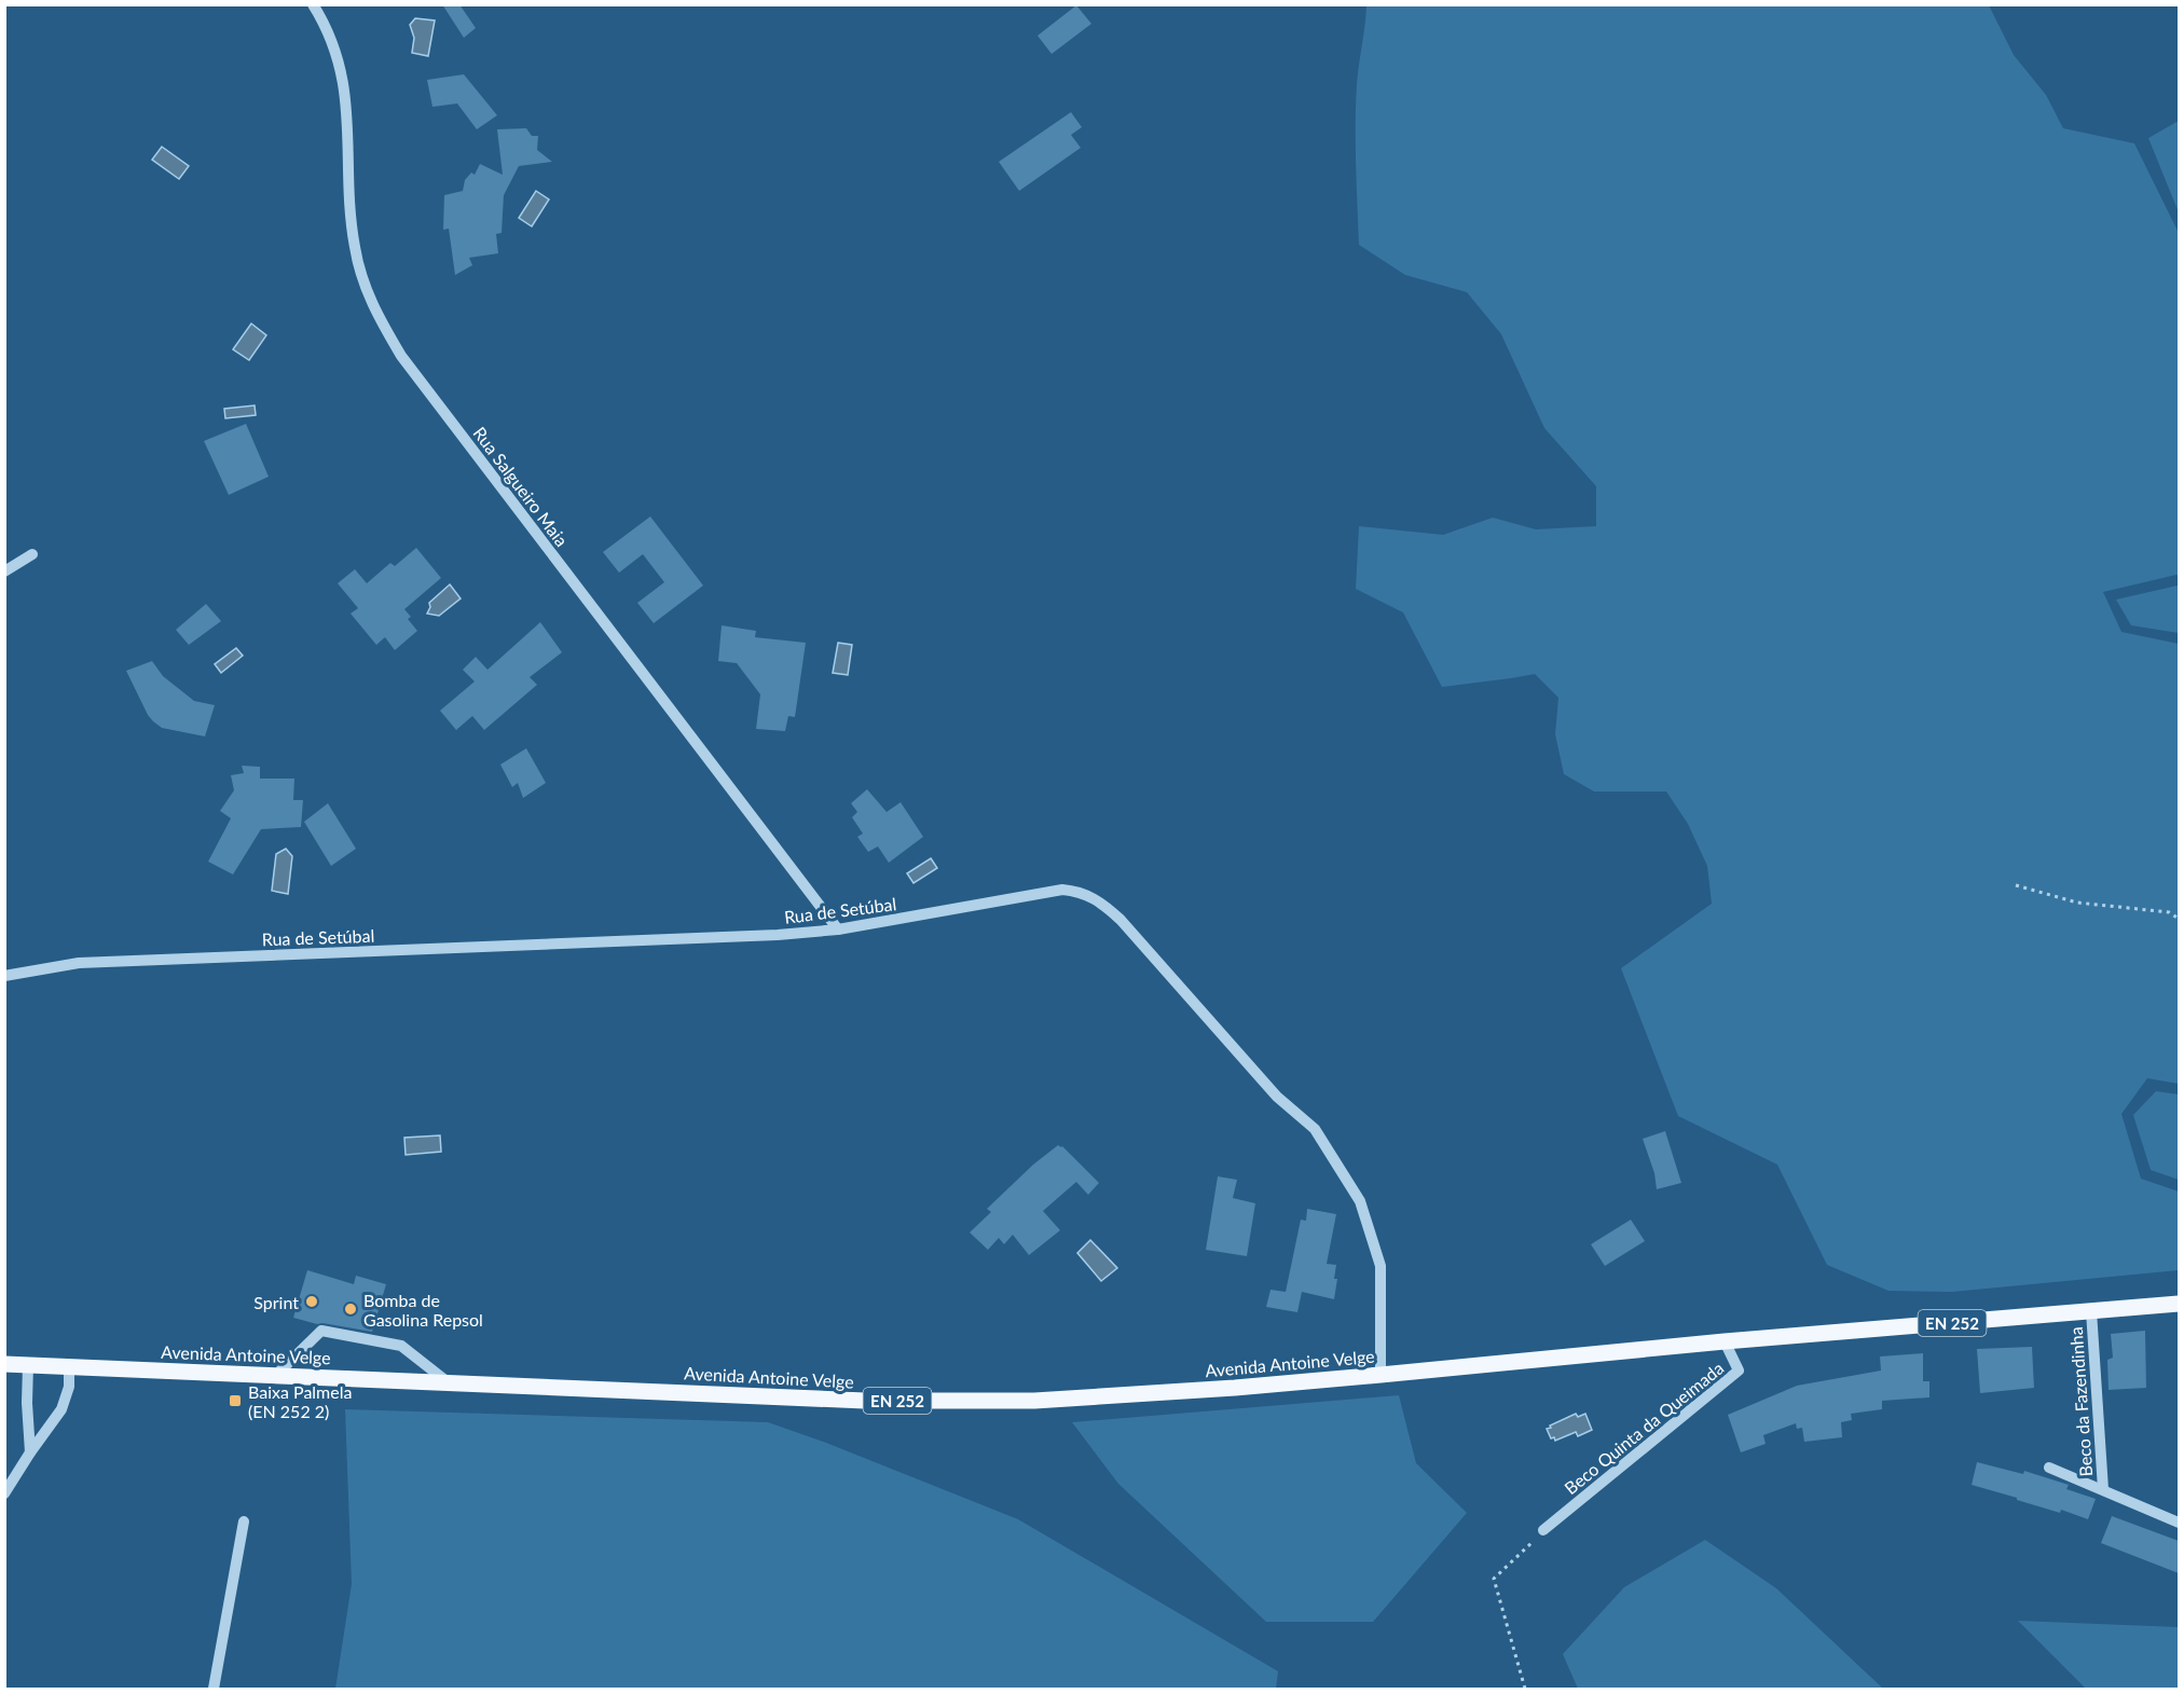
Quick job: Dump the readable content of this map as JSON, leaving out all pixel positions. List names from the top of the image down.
{
  "streets": {
    "main road": ["EN 252", "Avenida Antoine Velge"],
    "street": [
      "Rua Salgueiro Maia",
      "Rua de Setúbal",
      "Beco da Fazendinha",
      "Beco Quinta da Queimada"
    ]
  },
  "crossings": [
    ["Rua Salgueiro Maia", "Rua de Setúbal"],
    ["Rua de Setúbal", "Avenida Antoine Velge"],
    ["EN 252", "Avenida Antoine Velge"],
    ["EN 252", "Beco da Fazendinha"],
    ["EN 252", "Beco Quinta da Queimada"],
    ["Avenida Antoine Velge", "Beco Quinta da Queimada"]
  ],
  "places": {
    "other": ["Sprint", "Bomba de Gasolina Repsol"],
    "transit": ["Baixa Palmela (EN 252 2)"]
  }
}
